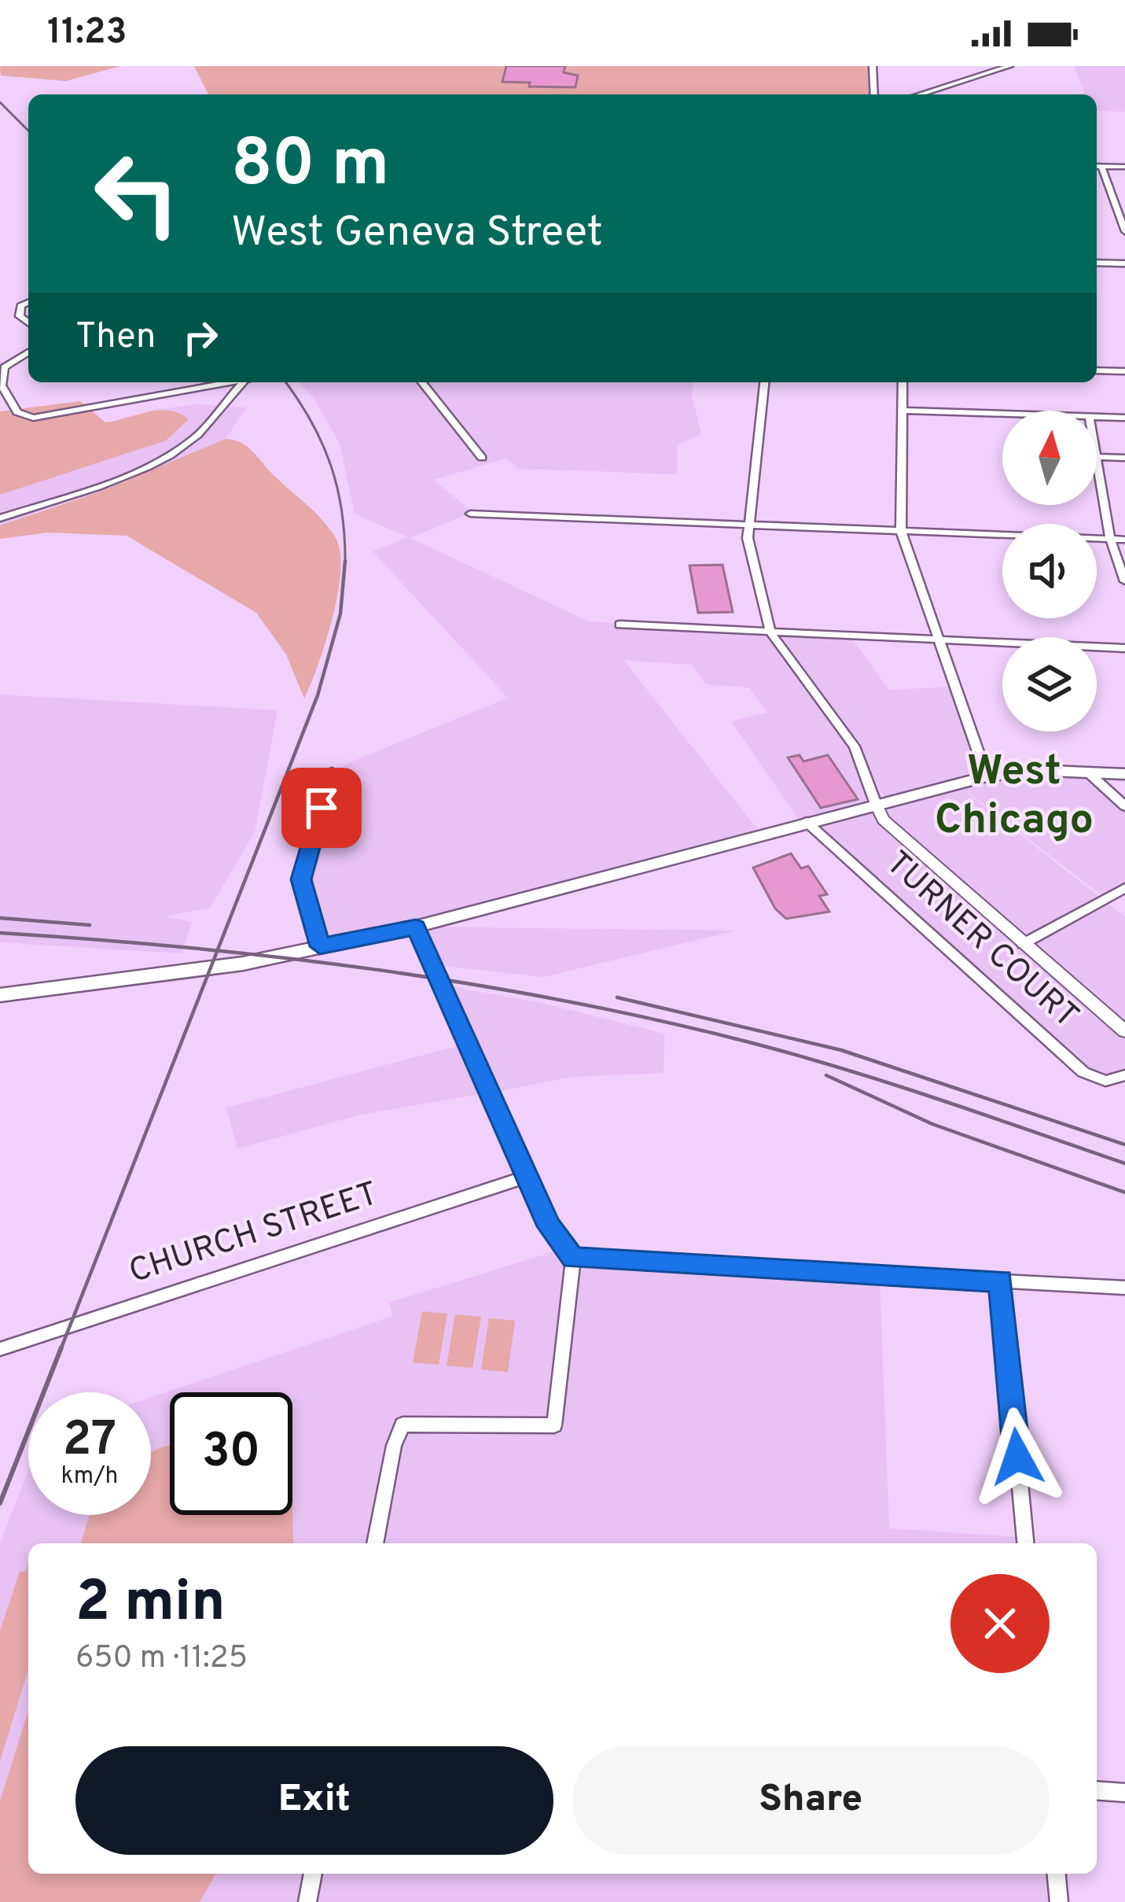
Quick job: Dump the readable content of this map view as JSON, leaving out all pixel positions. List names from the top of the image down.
{
  "streets": {
    "street": ["TURNER COURT", "CHURCH STREET"]
  },
  "districts": ["West Chicago"],
  "north": "top",
  "page": {
    "status": "11:23",
    "turn": ["80 m", "West Geneva Street"],
    "then": "Then",
    "speed": "27 km/h",
    "limit": "30",
    "heading": ["2 min", "650 m · 11:25"],
    "buttons": ["Exit", "Share"]
  }
}
